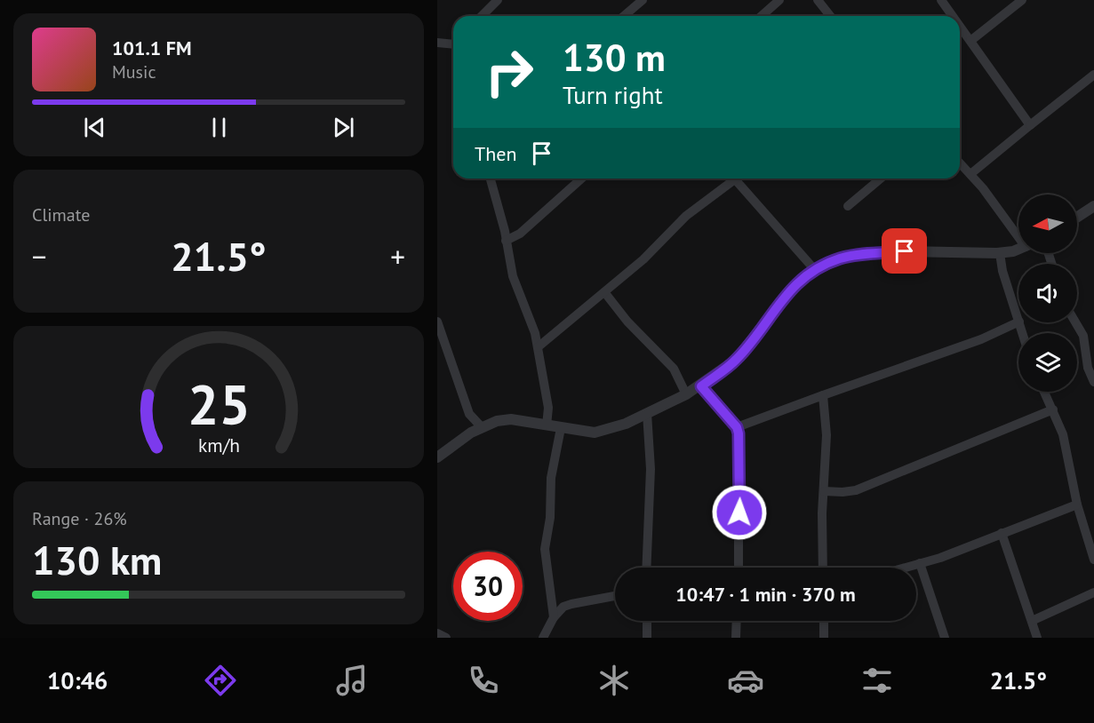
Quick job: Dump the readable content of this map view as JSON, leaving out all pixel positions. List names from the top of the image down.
{
  "north": "left",
  "page": {
    "turn": ["130 m", "Turn right"],
    "song": ["101.1 FM", "Music"],
    "then": "Then",
    "tile": [
      "Climate",
      ["Range · 26%", "130 km"]
    ],
    "heat": ["−", "21.5°", "+"],
    "limit": "30",
    "trip": "10:47 · 1 min · 370 m",
    "tabs": ["10:46", "21.5°"],
    "gauge": ["25", "km/h"]
  }
}
